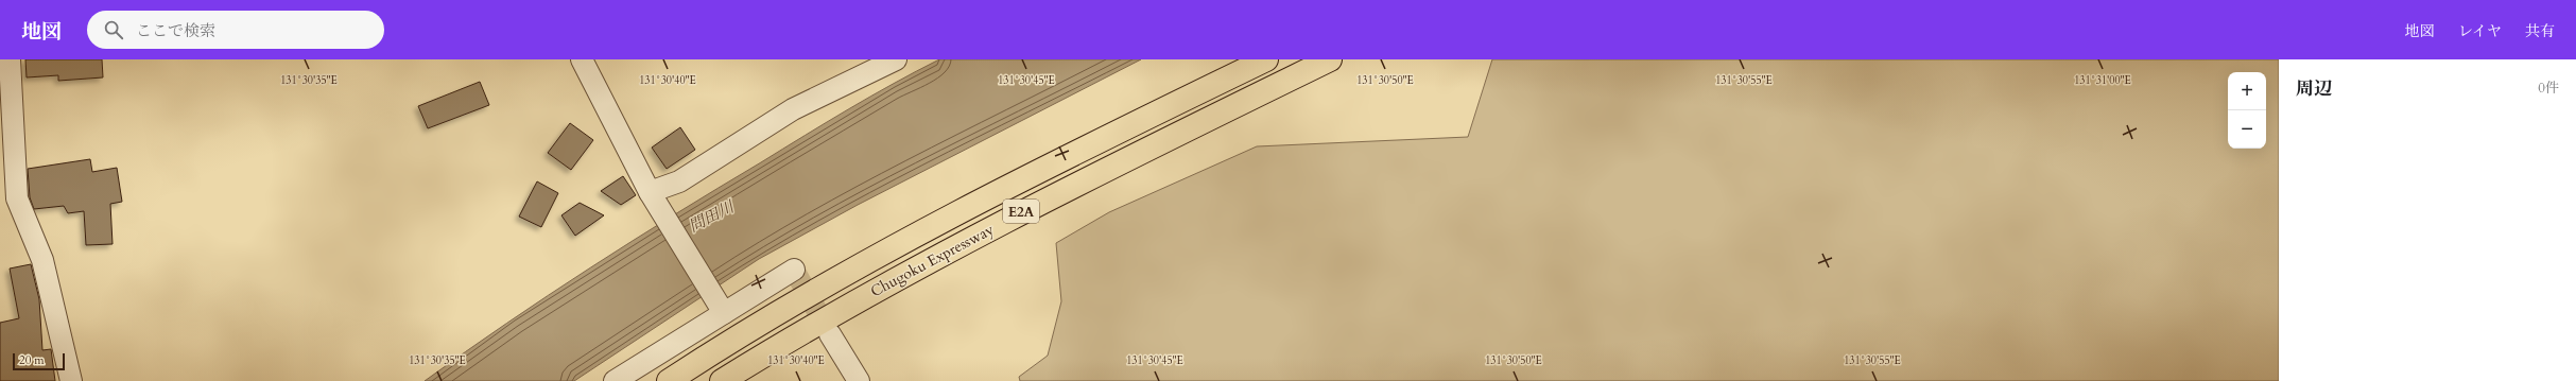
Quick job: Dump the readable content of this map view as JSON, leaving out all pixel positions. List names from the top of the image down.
{
  "streets": {
    "highway": ["E2A", "Chugoku Expressway"]
  },
  "water": ["問田川"],
  "scale_bar": "20 m",
  "page": {
    "header": "地図",
    "search": "ここで検索",
    "nav": ["地図", "レイヤ", "共有"],
    "heading": ["周辺", "0件"],
    "map_buttons": ["+", "−"],
    "scale": "20 m"
  },
  "coordinates": [
    "131°30'35\"E",
    "131°30'40\"E",
    "131°30'45\"E",
    "131°30'50\"E",
    "131°30'55\"E",
    "131°31'00\"E"
  ]
}
